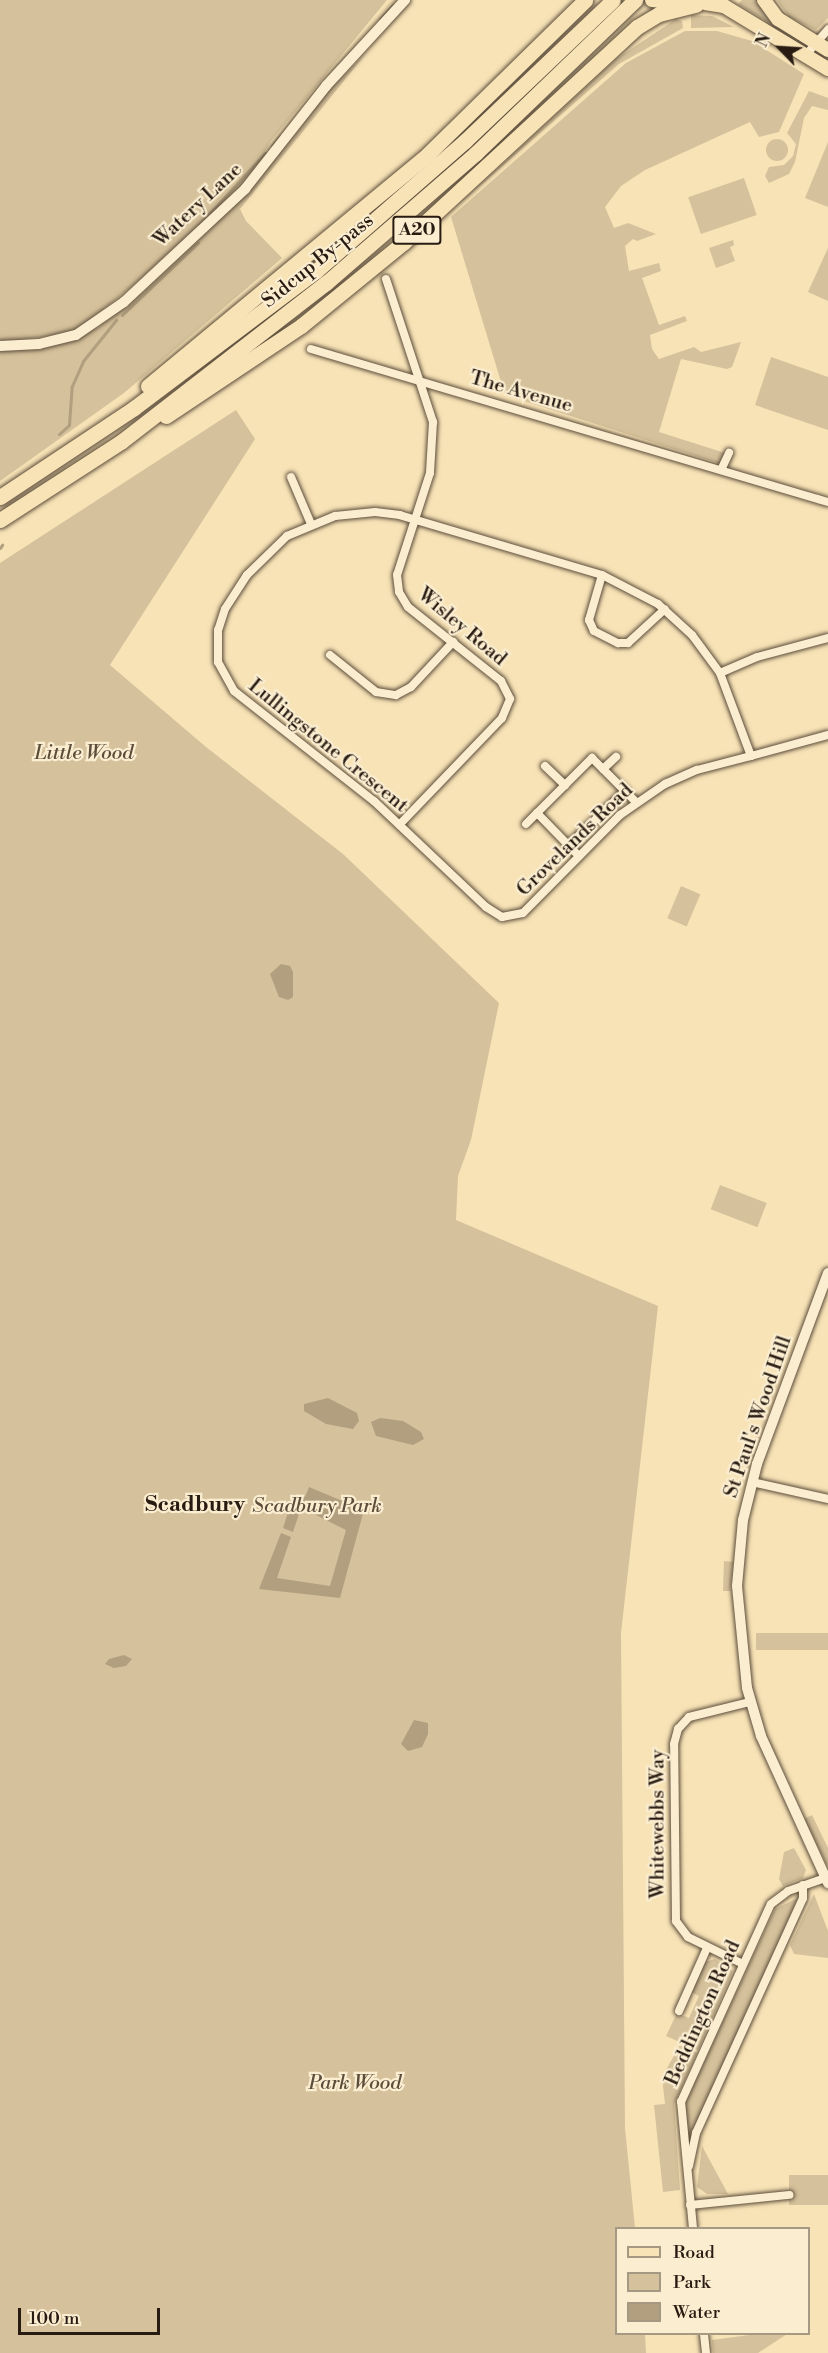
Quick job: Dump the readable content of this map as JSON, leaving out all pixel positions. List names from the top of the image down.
{
  "streets": {
    "highway": ["A20", "Sidcup By-pass"],
    "street": [
      "Watery Lane",
      "The Avenue",
      "Wisley Road",
      "Lullingstone Crescent",
      "Grovelands Road",
      "St Paul's Wood Hill",
      "Whitewebbs Way",
      "Beddington Road"
    ]
  },
  "crossings": [
    ["A20", "Sidcup By-pass"],
    ["The Avenue", "Wisley Road"],
    ["Wisley Road", "Lullingstone Crescent"],
    ["Lullingstone Crescent", "Grovelands Road"],
    ["St Paul's Wood Hill", "Whitewebbs Way"],
    ["St Paul's Wood Hill", "Beddington Road"],
    ["Whitewebbs Way", "Beddington Road"]
  ],
  "districts": ["Scadbury"],
  "parks": ["Little Wood", "Scadbury Park", "Park Wood"],
  "legend": ["Road", "Park", "Water"],
  "scale_bar": "100 m",
  "north": "top left"
}
